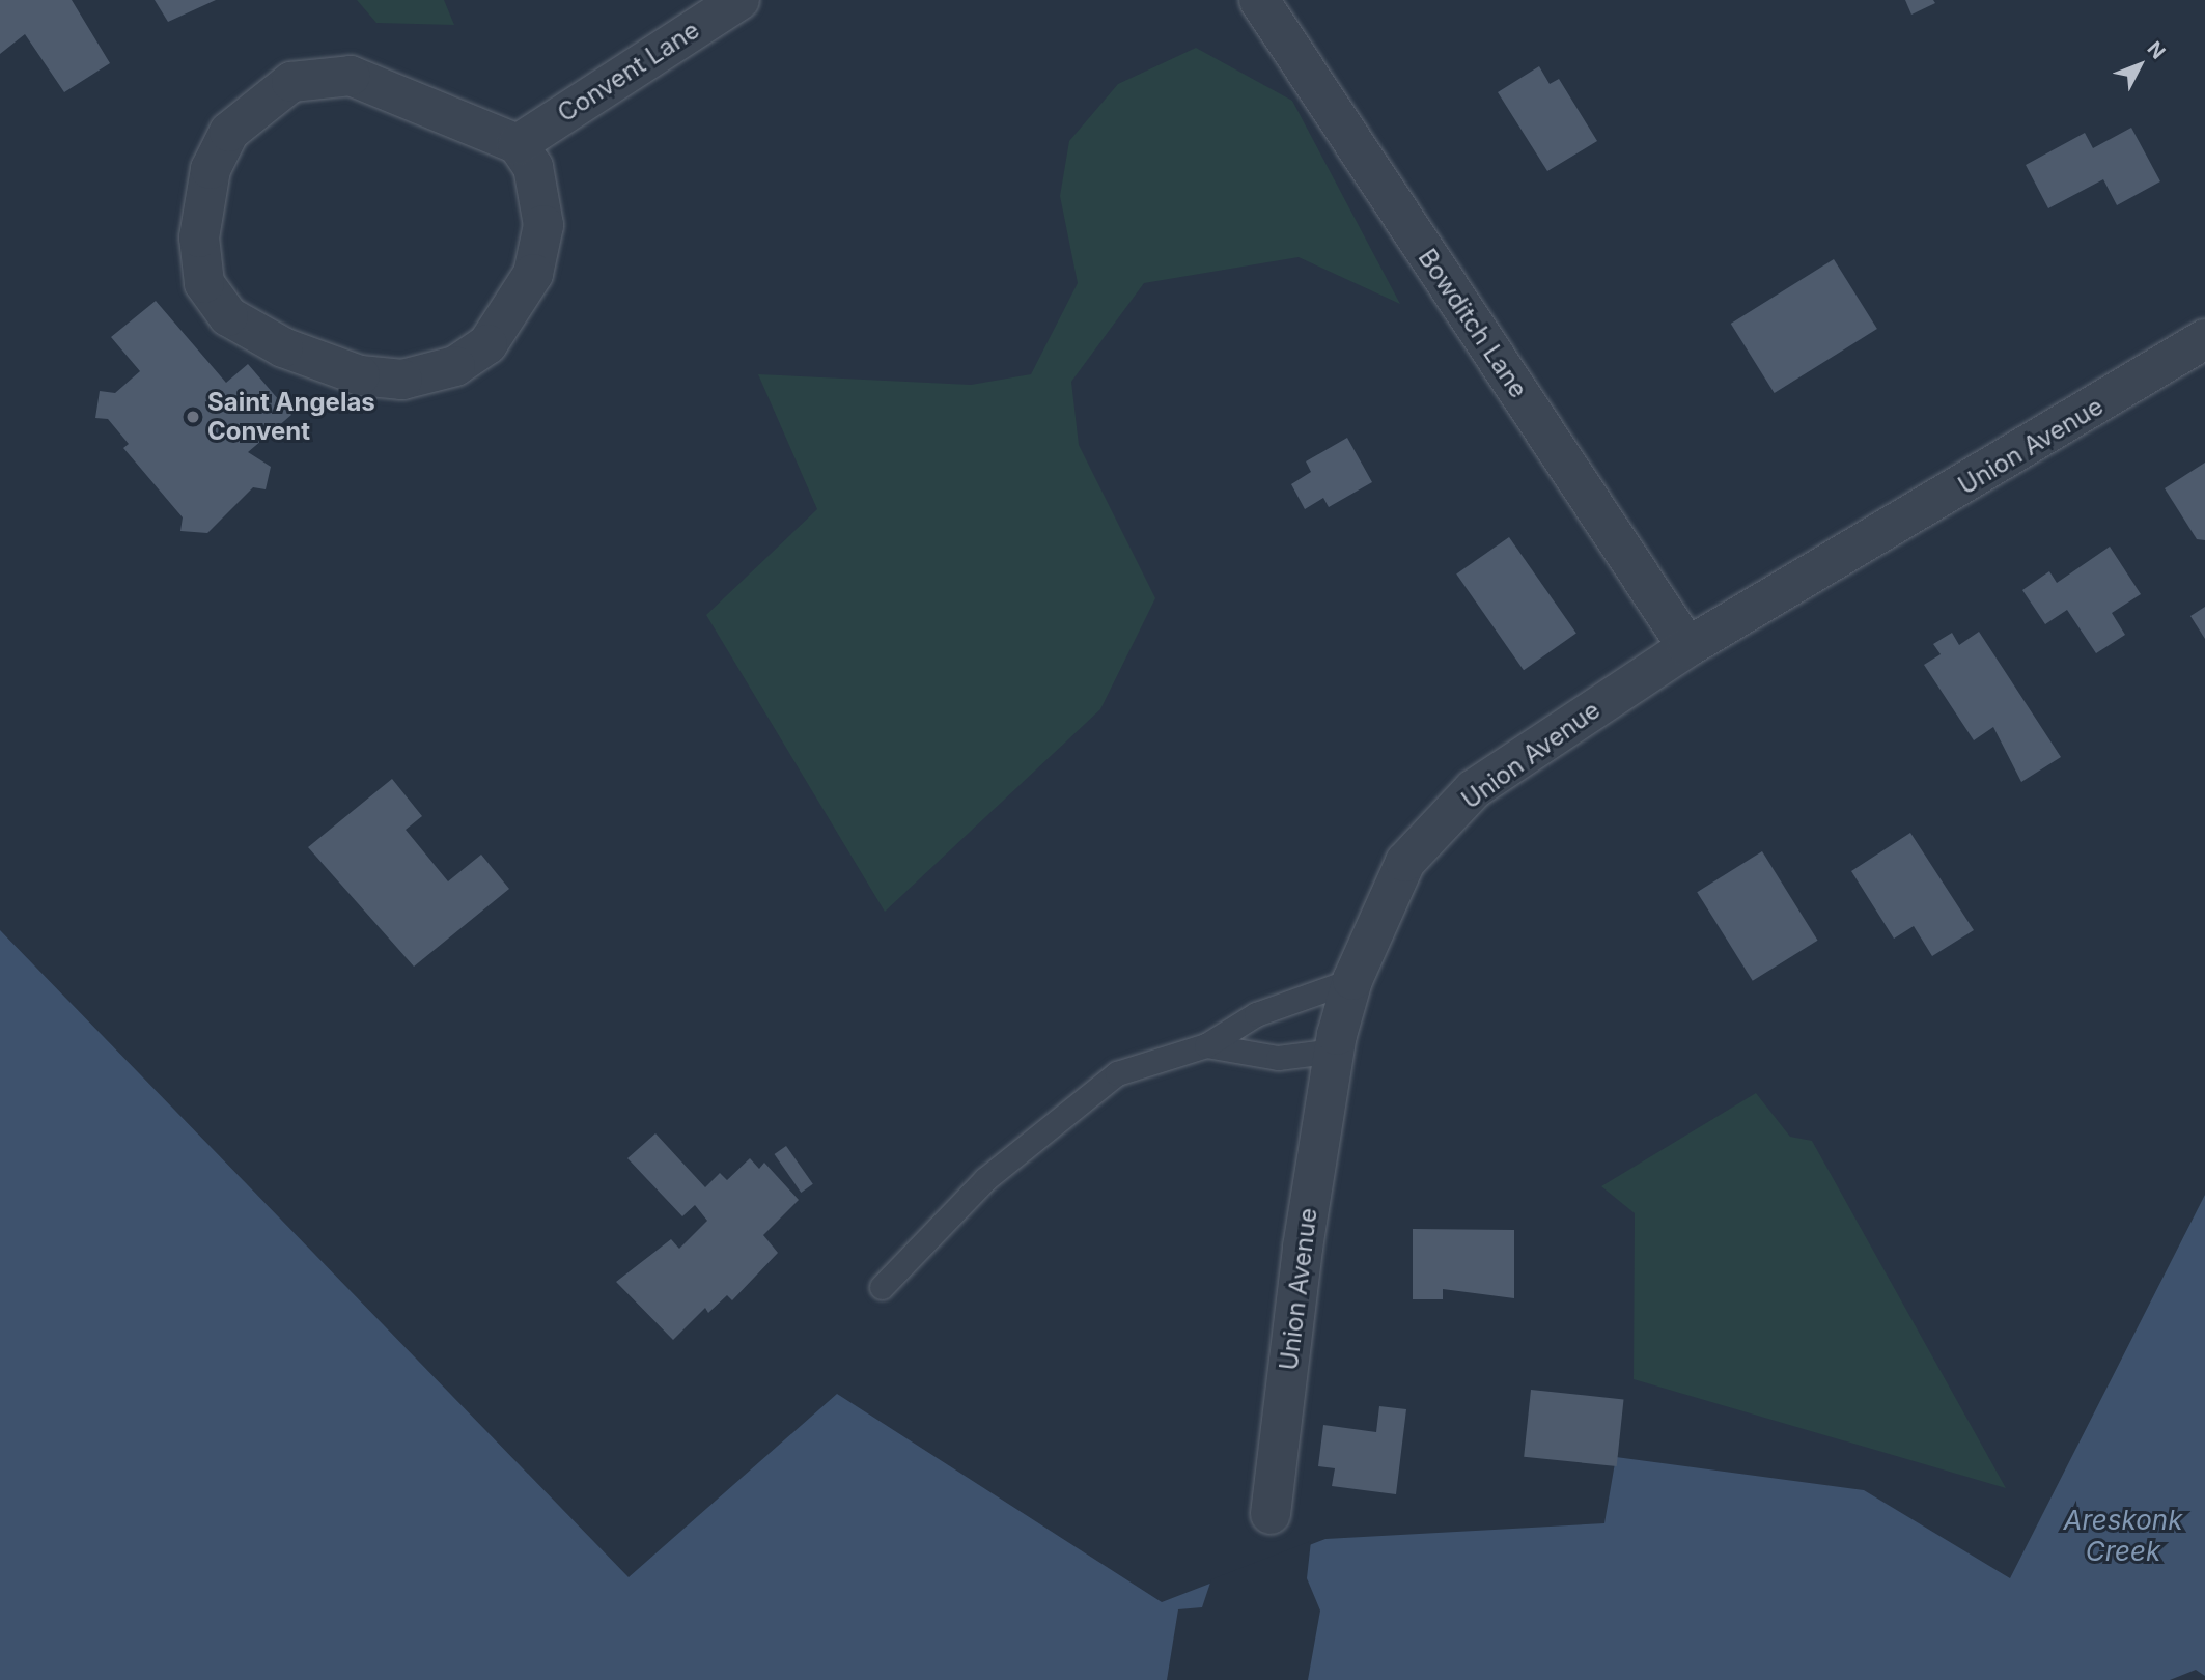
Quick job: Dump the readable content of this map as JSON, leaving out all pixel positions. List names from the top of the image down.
{
  "streets": {
    "street": ["Convent Lane", "Bowditch Lane", "Union Avenue"]
  },
  "crossings": [
    ["Bowditch Lane", "Union Avenue"]
  ],
  "water": ["Areskonk Creek"],
  "places": ["Saint Angelas Convent"],
  "north": "top right"
}
